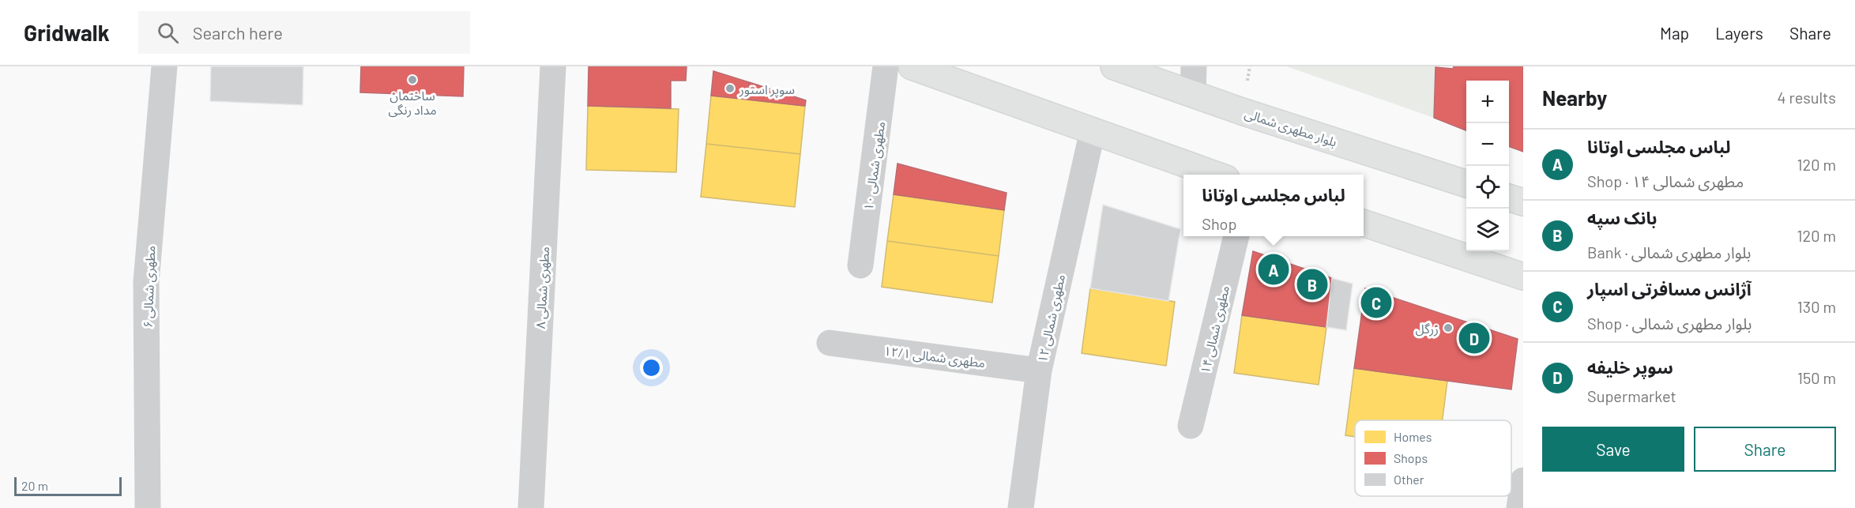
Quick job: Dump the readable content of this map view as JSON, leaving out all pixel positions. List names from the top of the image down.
{
  "streets": {
    "main road": ["بلوار مطهرى شمالى"],
    "street": [
      "۱۰ مطهری شمالی",
      "۶ مطهری شمالی",
      "۸ مطهری شمالی",
      "۱۲ مطهری شمالی",
      "۱۴ مطهری شمالی",
      "۱۲/۱ مطهری شمالی"
    ]
  },
  "crossings": [
    ["۱۲ مطهری شمالی", "۱۲/۱ مطهری شمالی"]
  ],
  "places": ["ساختمان مداد رنگی", "سوپر استور", "زرگل"],
  "legend": ["Homes", "Shops", "Other"],
  "scale_bar": "20 m",
  "page": {
    "header": "Gridwalk",
    "search": "Search here",
    "nav": ["Map", "Layers", "Share"],
    "heading": ["Nearby", "4 results"],
    "map_buttons": ["+", "−"],
    "list": [
      {
        "mark": "A",
        "name": "لباس مجلسی اوتانا",
        "note": "Shop · ۱۴ مطهری شمالی",
        "value": "120 m"
      },
      {
        "mark": "B",
        "name": "بانک سپه",
        "note": "Bank · بلوار مطهرى شمالى",
        "value": "120 m"
      },
      {
        "mark": "C",
        "name": "آژانس مسافرتی اسپار",
        "note": "Shop · بلوار مطهرى شمالى",
        "value": "130 m"
      },
      {
        "mark": "D",
        "name": "سوپر خلیفه",
        "note": "Supermarket",
        "value": "150 m"
      }
    ],
    "popup": ["لباس مجلسی اوتانا", "Shop"],
    "pins": [
      "A",
      "B",
      "C",
      "D"
    ],
    "buttons": ["Save", "Share"],
    "scale": "20 m"
  }
}
